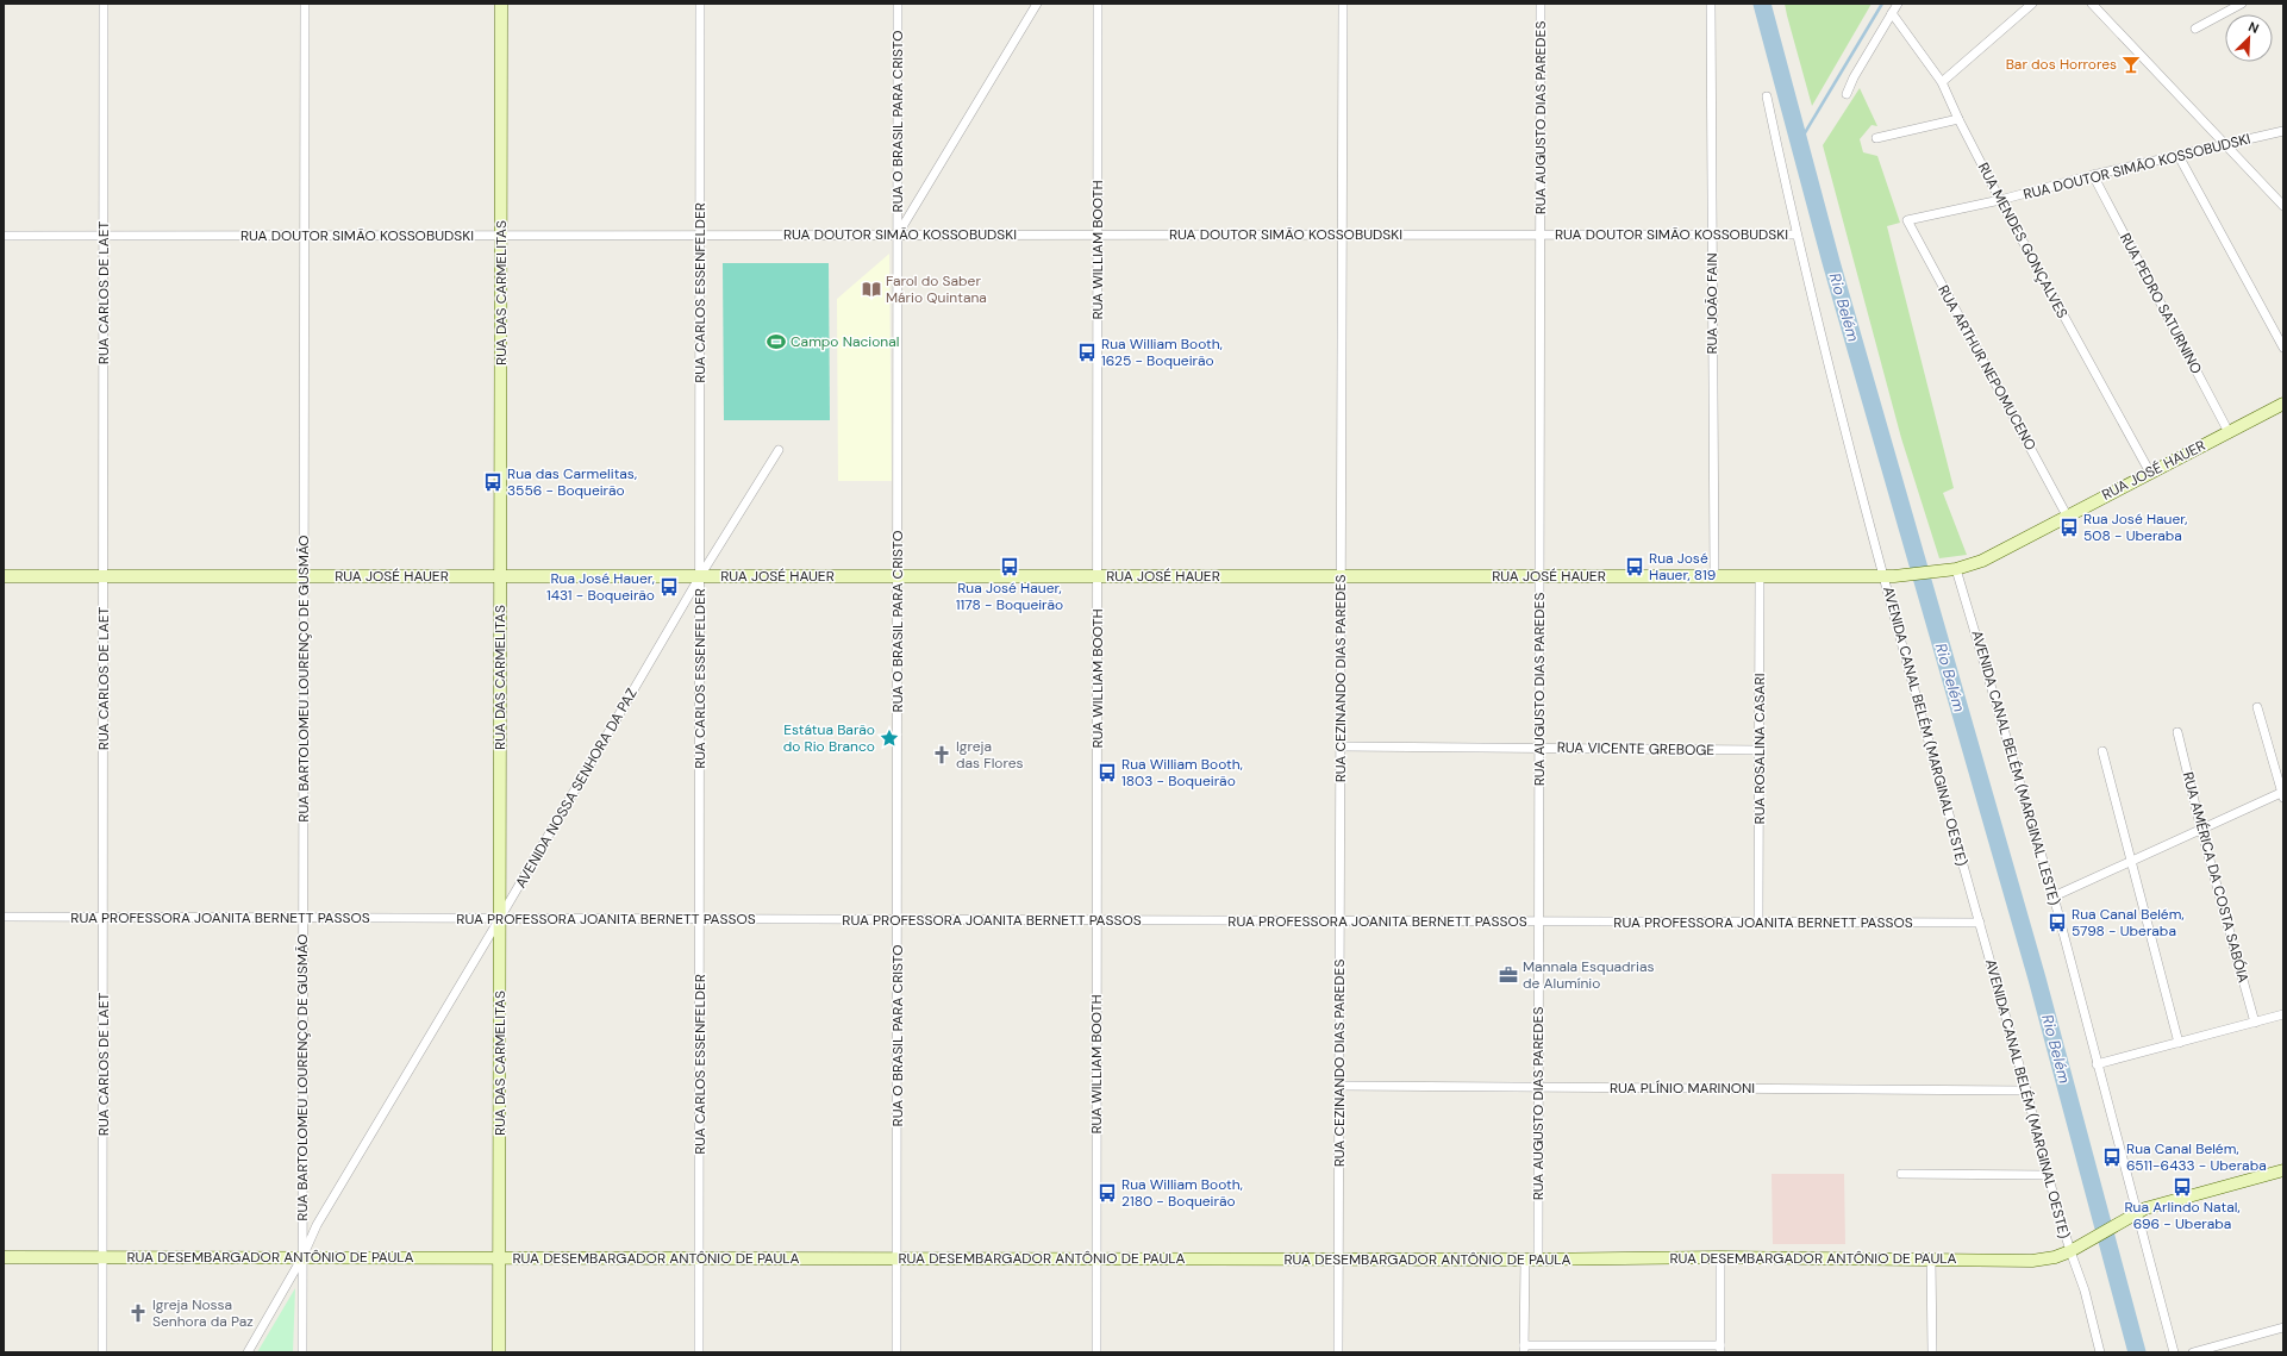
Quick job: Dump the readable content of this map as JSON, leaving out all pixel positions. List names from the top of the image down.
{
  "streets": {
    "main road": ["RUA DAS CARMELITAS", "RUA JOSÉ HAUER", "RUA DESEMBARGADOR ANTÔNIO DE PAULA"],
    "street": [
      "RUA AUGUSTO DIAS PAREDES",
      "RUA O BRASIL PARA CRISTO",
      "RUA DOUTOR SIMÃO KOSSOBUDSKI",
      "RUA MENDES GONÇALVES",
      "RUA WILLIAM BOOTH",
      "RUA CARLOS DE LAET",
      "RUA CARLOS ESSENFELDER",
      "RUA JOÃO FAIN",
      "RUA PEDRO SATURNINO",
      "RUA ARTHUR NEPOMUCENO",
      "RUA BARTOLOMEU LOURENÇO DE GUSMÃO",
      "RUA CEZINANDO DIAS PAREDES",
      "AVENIDA CANAL BELÉM (MARGINAL OESTE)",
      "RUA VICENTE GREBOGE",
      "RUA ROSALINA CASARI",
      "AVENIDA CANAL BELÉM (MARGINAL LESTE)",
      "AVENIDA NOSSA SENHORA DA PAZ",
      "RUA AMÉRICA DA COSTA SABÓIA",
      "RUA PROFESSORA JOANITA BERNETT PASSOS",
      "RUA PLÍNIO MARINONI"
    ]
  },
  "crossings": [
    ["RUA AUGUSTO DIAS PAREDES", "RUA DOUTOR SIMÃO KOSSOBUDSKI"],
    ["RUA AUGUSTO DIAS PAREDES", "RUA JOSÉ HAUER"],
    ["RUA AUGUSTO DIAS PAREDES", "RUA VICENTE GREBOGE"],
    ["RUA AUGUSTO DIAS PAREDES", "RUA PROFESSORA JOANITA BERNETT PASSOS"],
    ["RUA AUGUSTO DIAS PAREDES", "RUA PLÍNIO MARINONI"],
    ["RUA AUGUSTO DIAS PAREDES", "RUA DESEMBARGADOR ANTÔNIO DE PAULA"],
    ["RUA O BRASIL PARA CRISTO", "RUA DOUTOR SIMÃO KOSSOBUDSKI"],
    ["RUA O BRASIL PARA CRISTO", "RUA JOSÉ HAUER"],
    ["RUA O BRASIL PARA CRISTO", "RUA PROFESSORA JOANITA BERNETT PASSOS"],
    ["RUA O BRASIL PARA CRISTO", "RUA DESEMBARGADOR ANTÔNIO DE PAULA"],
    ["RUA DOUTOR SIMÃO KOSSOBUDSKI", "RUA MENDES GONÇALVES"],
    ["RUA DOUTOR SIMÃO KOSSOBUDSKI", "RUA WILLIAM BOOTH"],
    ["RUA DOUTOR SIMÃO KOSSOBUDSKI", "RUA CARLOS DE LAET"],
    ["RUA DOUTOR SIMÃO KOSSOBUDSKI", "RUA DAS CARMELITAS"],
    ["RUA DOUTOR SIMÃO KOSSOBUDSKI", "RUA CARLOS ESSENFELDER"],
    ["RUA DOUTOR SIMÃO KOSSOBUDSKI", "RUA JOÃO FAIN"],
    ["RUA DOUTOR SIMÃO KOSSOBUDSKI", "RUA PEDRO SATURNINO"],
    ["RUA DOUTOR SIMÃO KOSSOBUDSKI", "RUA ARTHUR NEPOMUCENO"],
    ["RUA DOUTOR SIMÃO KOSSOBUDSKI", "RUA BARTOLOMEU LOURENÇO DE GUSMÃO"],
    ["RUA DOUTOR SIMÃO KOSSOBUDSKI", "RUA CEZINANDO DIAS PAREDES"],
    ["RUA DOUTOR SIMÃO KOSSOBUDSKI", "AVENIDA CANAL BELÉM (MARGINAL OESTE)"],
    ["RUA MENDES GONÇALVES", "RUA JOSÉ HAUER"],
    ["RUA WILLIAM BOOTH", "RUA JOSÉ HAUER"],
    ["RUA WILLIAM BOOTH", "RUA PROFESSORA JOANITA BERNETT PASSOS"],
    ["RUA WILLIAM BOOTH", "RUA DESEMBARGADOR ANTÔNIO DE PAULA"],
    ["RUA CARLOS DE LAET", "RUA JOSÉ HAUER"],
    ["RUA CARLOS DE LAET", "RUA PROFESSORA JOANITA BERNETT PASSOS"],
    ["RUA CARLOS DE LAET", "RUA DESEMBARGADOR ANTÔNIO DE PAULA"],
    ["RUA DAS CARMELITAS", "RUA JOSÉ HAUER"],
    ["RUA DAS CARMELITAS", "AVENIDA NOSSA SENHORA DA PAZ"],
    ["RUA DAS CARMELITAS", "RUA PROFESSORA JOANITA BERNETT PASSOS"],
    ["RUA DAS CARMELITAS", "RUA DESEMBARGADOR ANTÔNIO DE PAULA"],
    ["RUA CARLOS ESSENFELDER", "RUA JOSÉ HAUER"],
    ["RUA CARLOS ESSENFELDER", "AVENIDA NOSSA SENHORA DA PAZ"],
    ["RUA CARLOS ESSENFELDER", "RUA PROFESSORA JOANITA BERNETT PASSOS"],
    ["RUA CARLOS ESSENFELDER", "RUA DESEMBARGADOR ANTÔNIO DE PAULA"],
    ["RUA JOÃO FAIN", "RUA JOSÉ HAUER"],
    ["RUA PEDRO SATURNINO", "RUA JOSÉ HAUER"],
    ["RUA ARTHUR NEPOMUCENO", "RUA JOSÉ HAUER"],
    ["RUA JOSÉ HAUER", "RUA BARTOLOMEU LOURENÇO DE GUSMÃO"],
    ["RUA JOSÉ HAUER", "RUA CEZINANDO DIAS PAREDES"],
    ["RUA JOSÉ HAUER", "AVENIDA CANAL BELÉM (MARGINAL OESTE)"],
    ["RUA JOSÉ HAUER", "RUA ROSALINA CASARI"],
    ["RUA JOSÉ HAUER", "AVENIDA CANAL BELÉM (MARGINAL LESTE)"],
    ["RUA JOSÉ HAUER", "AVENIDA NOSSA SENHORA DA PAZ"],
    ["RUA BARTOLOMEU LOURENÇO DE GUSMÃO", "AVENIDA NOSSA SENHORA DA PAZ"],
    ["RUA BARTOLOMEU LOURENÇO DE GUSMÃO", "RUA PROFESSORA JOANITA BERNETT PASSOS"],
    ["RUA BARTOLOMEU LOURENÇO DE GUSMÃO", "RUA DESEMBARGADOR ANTÔNIO DE PAULA"],
    ["RUA CEZINANDO DIAS PAREDES", "RUA VICENTE GREBOGE"],
    ["RUA CEZINANDO DIAS PAREDES", "RUA PROFESSORA JOANITA BERNETT PASSOS"],
    ["RUA CEZINANDO DIAS PAREDES", "RUA PLÍNIO MARINONI"],
    ["RUA CEZINANDO DIAS PAREDES", "RUA DESEMBARGADOR ANTÔNIO DE PAULA"],
    ["AVENIDA CANAL BELÉM (MARGINAL OESTE)", "RUA PROFESSORA JOANITA BERNETT PASSOS"],
    ["AVENIDA CANAL BELÉM (MARGINAL OESTE)", "RUA PLÍNIO MARINONI"],
    ["AVENIDA CANAL BELÉM (MARGINAL OESTE)", "RUA DESEMBARGADOR ANTÔNIO DE PAULA"],
    ["RUA VICENTE GREBOGE", "RUA ROSALINA CASARI"],
    ["RUA ROSALINA CASARI", "RUA PROFESSORA JOANITA BERNETT PASSOS"],
    ["AVENIDA CANAL BELÉM (MARGINAL LESTE)", "RUA DESEMBARGADOR ANTÔNIO DE PAULA"],
    ["AVENIDA NOSSA SENHORA DA PAZ", "RUA PROFESSORA JOANITA BERNETT PASSOS"],
    ["AVENIDA NOSSA SENHORA DA PAZ", "RUA DESEMBARGADOR ANTÔNIO DE PAULA"]
  ],
  "water": ["Rio Belém"],
  "places": {
    "bar": ["Bar dos Horrores"],
    "library": ["Farol do Saber Mário Quintana"],
    "sports": ["Campo Nacional"],
    "bus stop": [
      "Rua William Booth, 1625 - Boqueirão",
      "Rua das Carmelitas, 3556 - Boqueirão",
      "Rua José Hauer, 508 - Uberaba",
      "Rua José Hauer, 1178 - Boqueirão",
      "Rua José Hauer, 819",
      "Rua José Hauer, 1431 - Boqueirão",
      "Rua William Booth, 1803 - Boqueirão",
      "Rua Canal Belém, 5798 - Uberaba",
      "Rua Canal Belém, 6511-6433 - Uberaba",
      "Rua Arlindo Natal, 696 - Uberaba",
      "Rua William Booth, 2180 - Boqueirão"
    ],
    "place": ["Estátua Barão do Rio Branco"],
    "church": ["Igreja das Flores", "Igreja Nossa Senhora da Paz"],
    "office": ["Mannala Esquadrias de Alumínio"]
  },
  "north": "top right"
}
